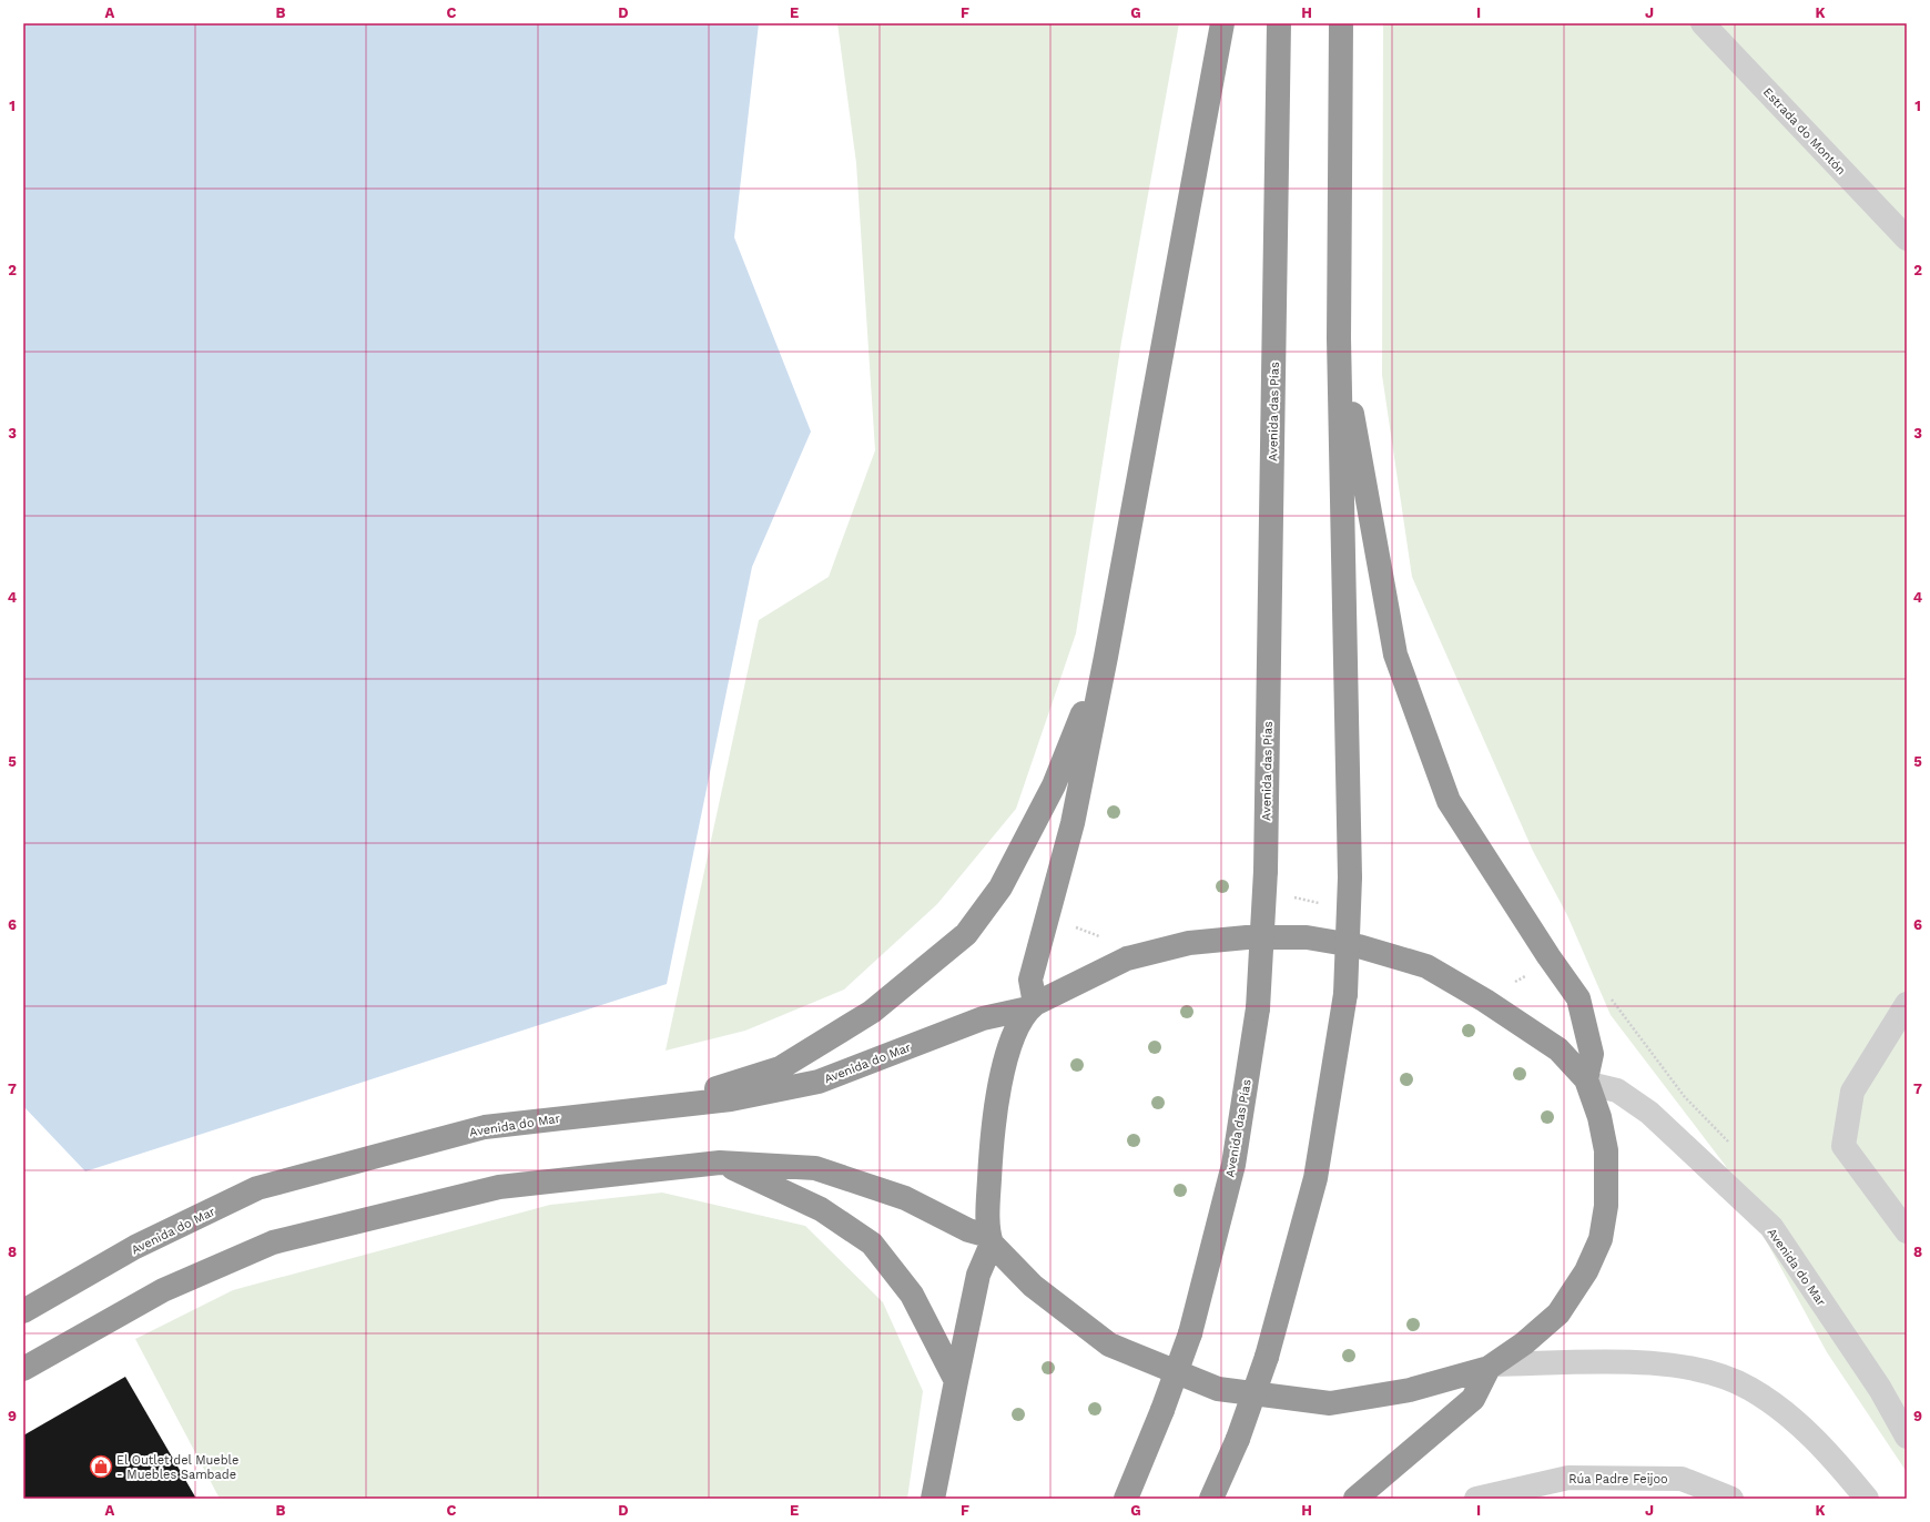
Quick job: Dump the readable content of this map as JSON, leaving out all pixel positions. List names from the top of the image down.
{
  "streets": {
    "highway": ["Avenida das Pías", "Avenida do Mar"],
    "street": ["Estrada do Montón", "Rúa Padre Feijoo"]
  },
  "places": {
    "shop": ["El Outlet del Mueble - Muebles Sambade"]
  },
  "grid": {
    "columns": [
      "A",
      "B",
      "C",
      "D",
      "E",
      "F",
      "G",
      "H",
      "I",
      "J",
      "K"
    ],
    "rows": [
      "1",
      "2",
      "3",
      "4",
      "5",
      "6",
      "7",
      "8",
      "9"
    ]
  }
}
